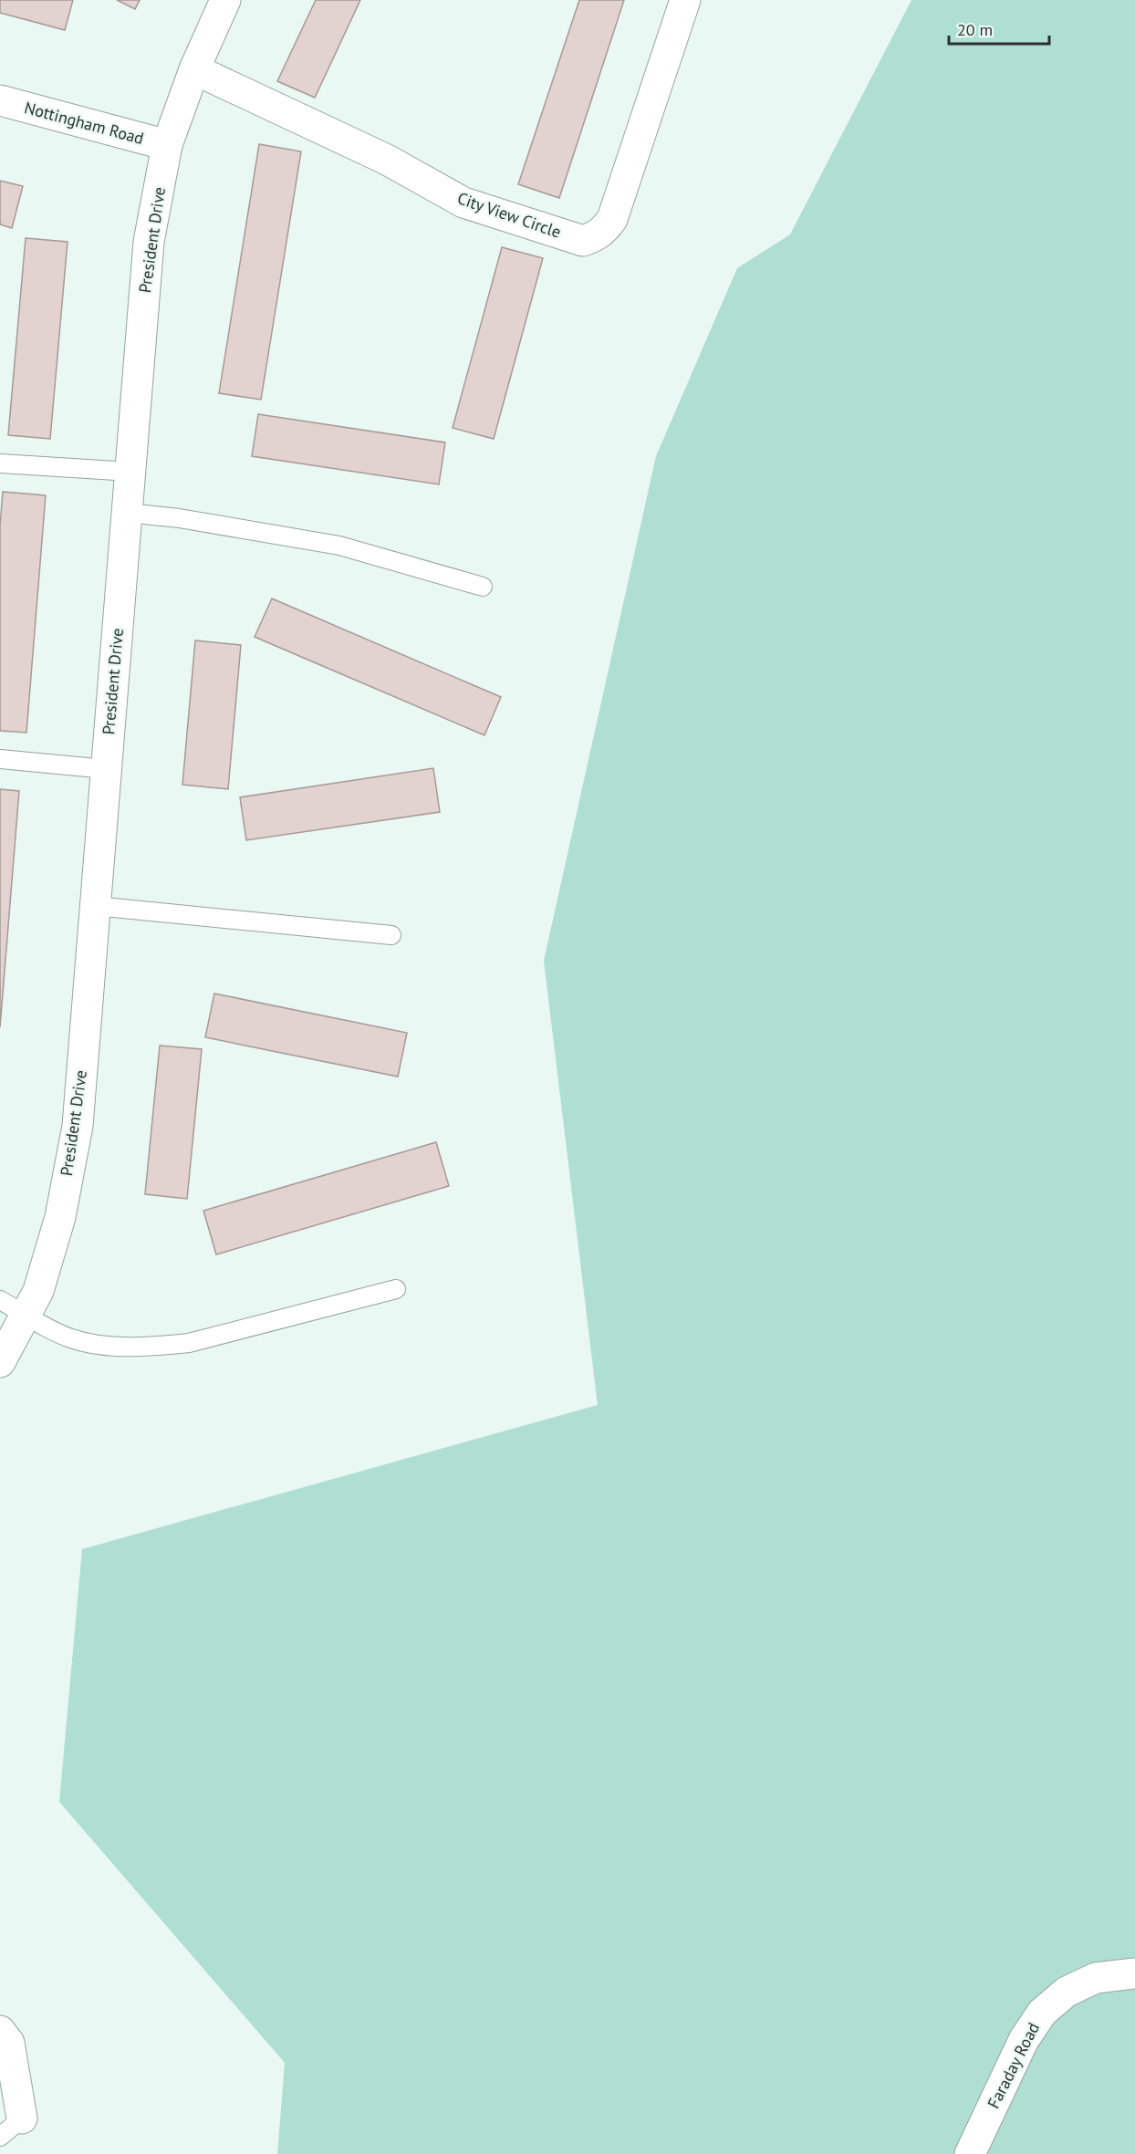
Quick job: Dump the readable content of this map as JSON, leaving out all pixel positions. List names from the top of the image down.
{
  "streets": {
    "street": [
      "Nottingham Road",
      "City View Circle",
      "President Drive",
      "Faraday Road"
    ]
  },
  "crossings": [
    ["Nottingham Road", "President Drive"],
    ["City View Circle", "President Drive"]
  ],
  "scale_bar": "20 m"
}
